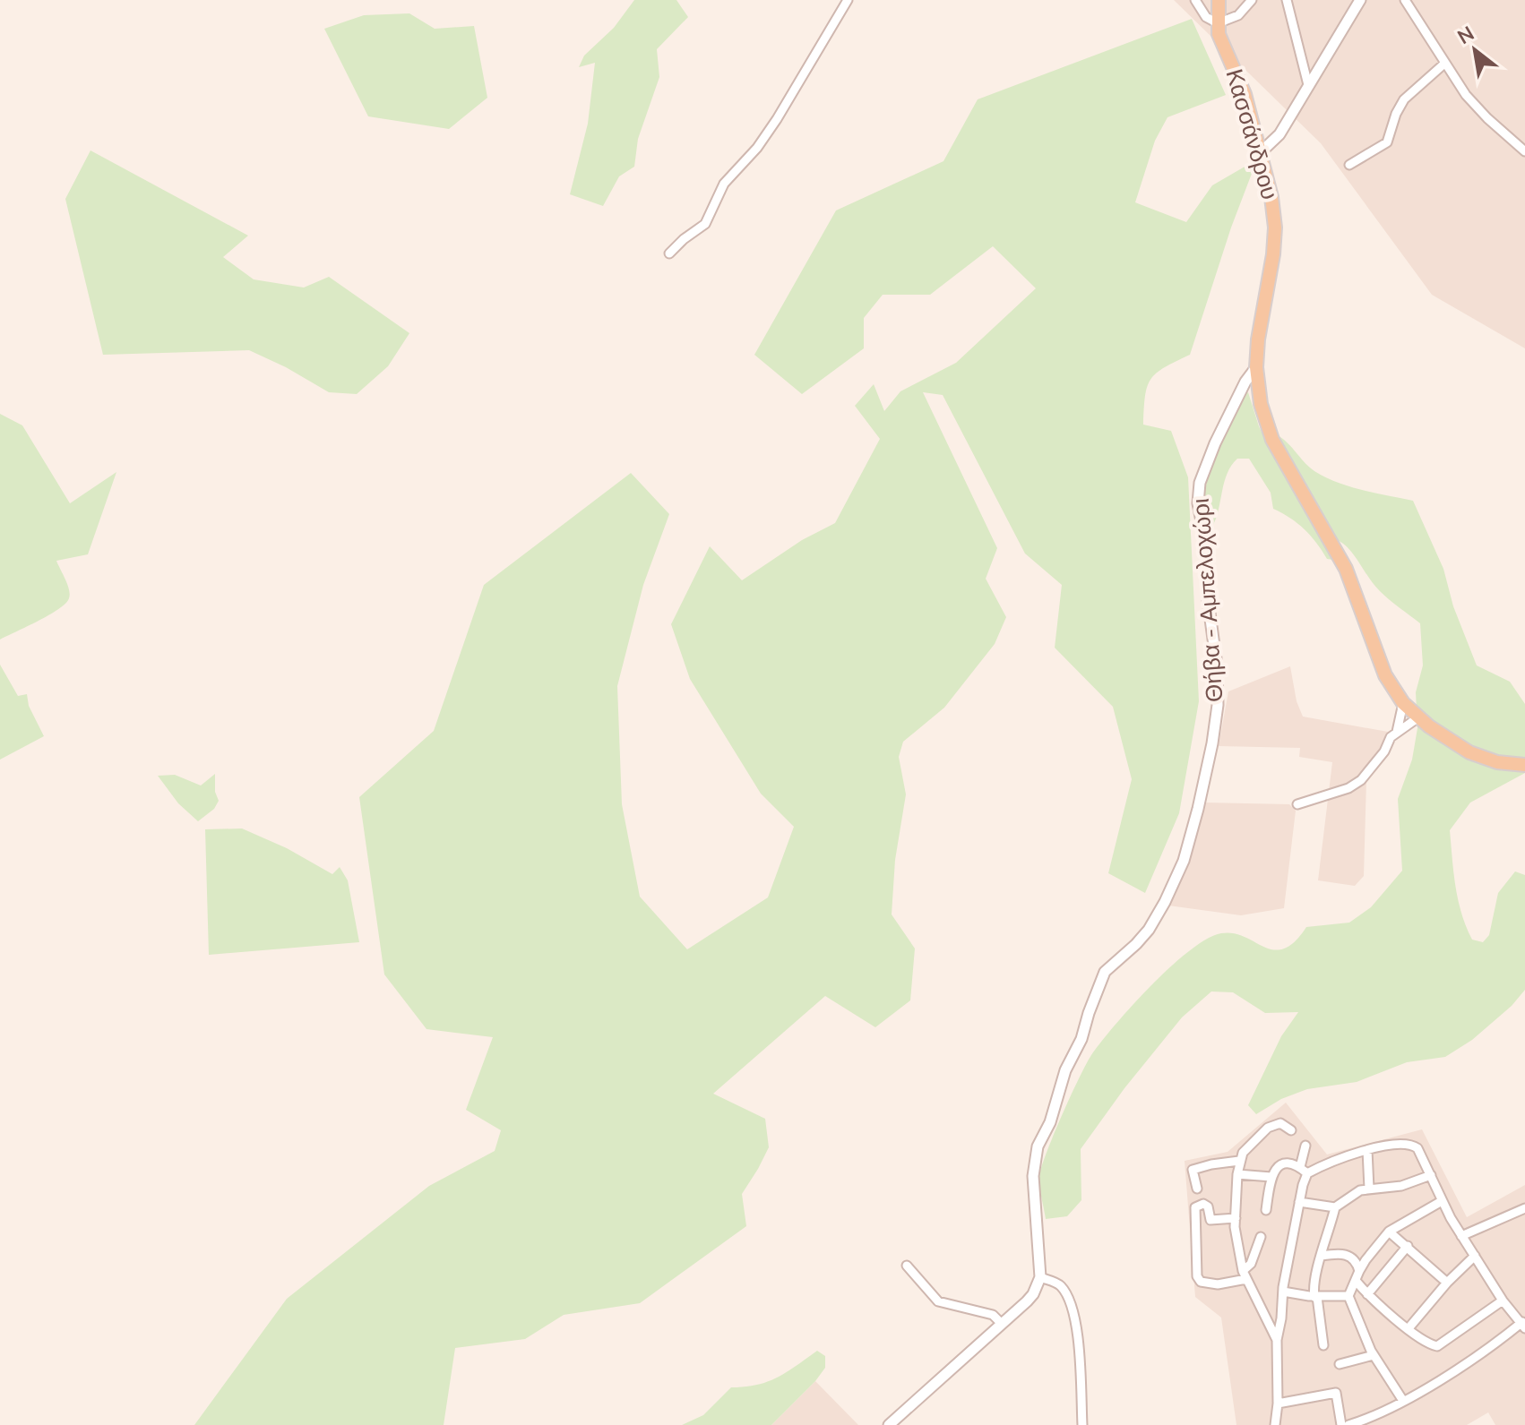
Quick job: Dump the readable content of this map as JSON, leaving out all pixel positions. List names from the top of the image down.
{
  "streets": {
    "main road": ["Κασσάνδρου"],
    "street": ["Θήβα - Αμπελοχώρι"]
  },
  "crossings": [
    ["Κασσάνδρου", "Θήβα - Αμπελοχώρι"]
  ],
  "north": "top left"
}
